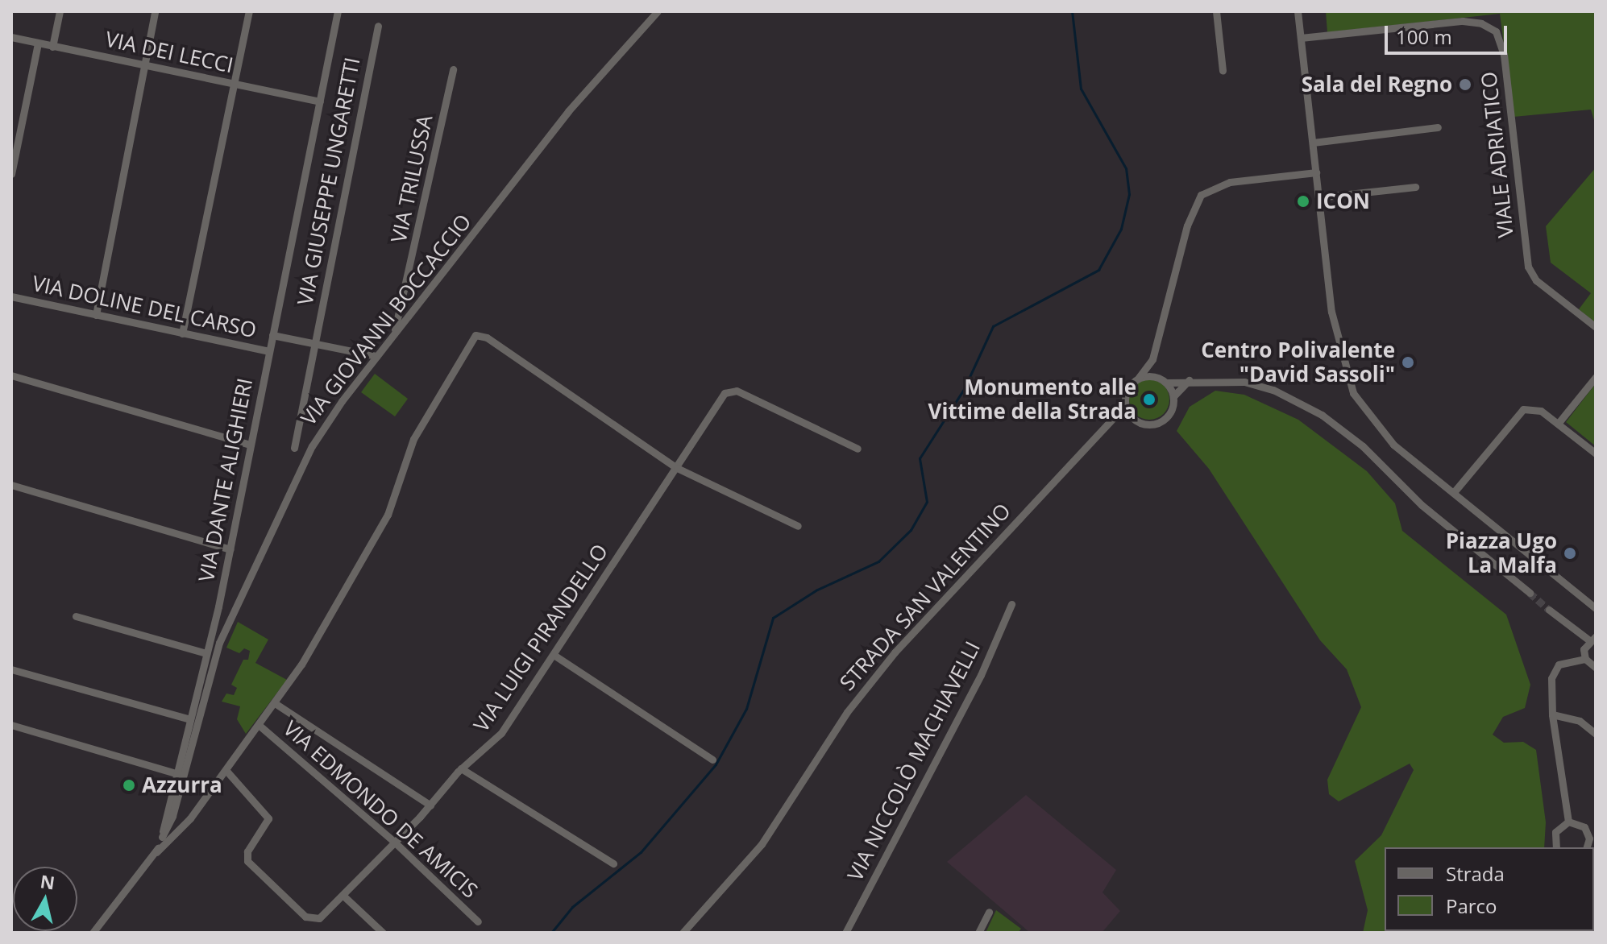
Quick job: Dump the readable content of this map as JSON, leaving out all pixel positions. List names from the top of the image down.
{
  "streets": {
    "street": [
      "VIA DEI LECCI",
      "VIALE ADRIATICO",
      "VIA TRILUSSA",
      "VIA GIUSEPPE UNGARETTI",
      "VIA DOLINE DEL CARSO",
      "VIA GIOVANNI BOCCACCIO",
      "VIA DANTE ALIGHIERI",
      "STRADA SAN VALENTINO",
      "VIA LUIGI PIRANDELLO",
      "VIA NICCOLÒ MACHIAVELLI",
      "VIA EDMONDO DE AMICIS"
    ]
  },
  "crossings": [
    ["VIA DEI LECCI", "VIA DANTE ALIGHIERI"],
    ["VIA TRILUSSA", "VIA GIOVANNI BOCCACCIO"],
    ["VIA DOLINE DEL CARSO", "VIA DANTE ALIGHIERI"],
    ["VIA GIOVANNI BOCCACCIO", "VIA DANTE ALIGHIERI"],
    ["VIA LUIGI PIRANDELLO", "VIA EDMONDO DE AMICIS"]
  ],
  "places": [
    "Sala del Regno",
    "ICON",
    "Centro Polivalente \"David Sassoli\"",
    "Monumento alle Vittime della Strada",
    "Piazza Ugo La Malfa",
    "Azzurra"
  ],
  "legend": ["Strada", "Parco"],
  "scale_bar": "100 m",
  "north": "top"
}
